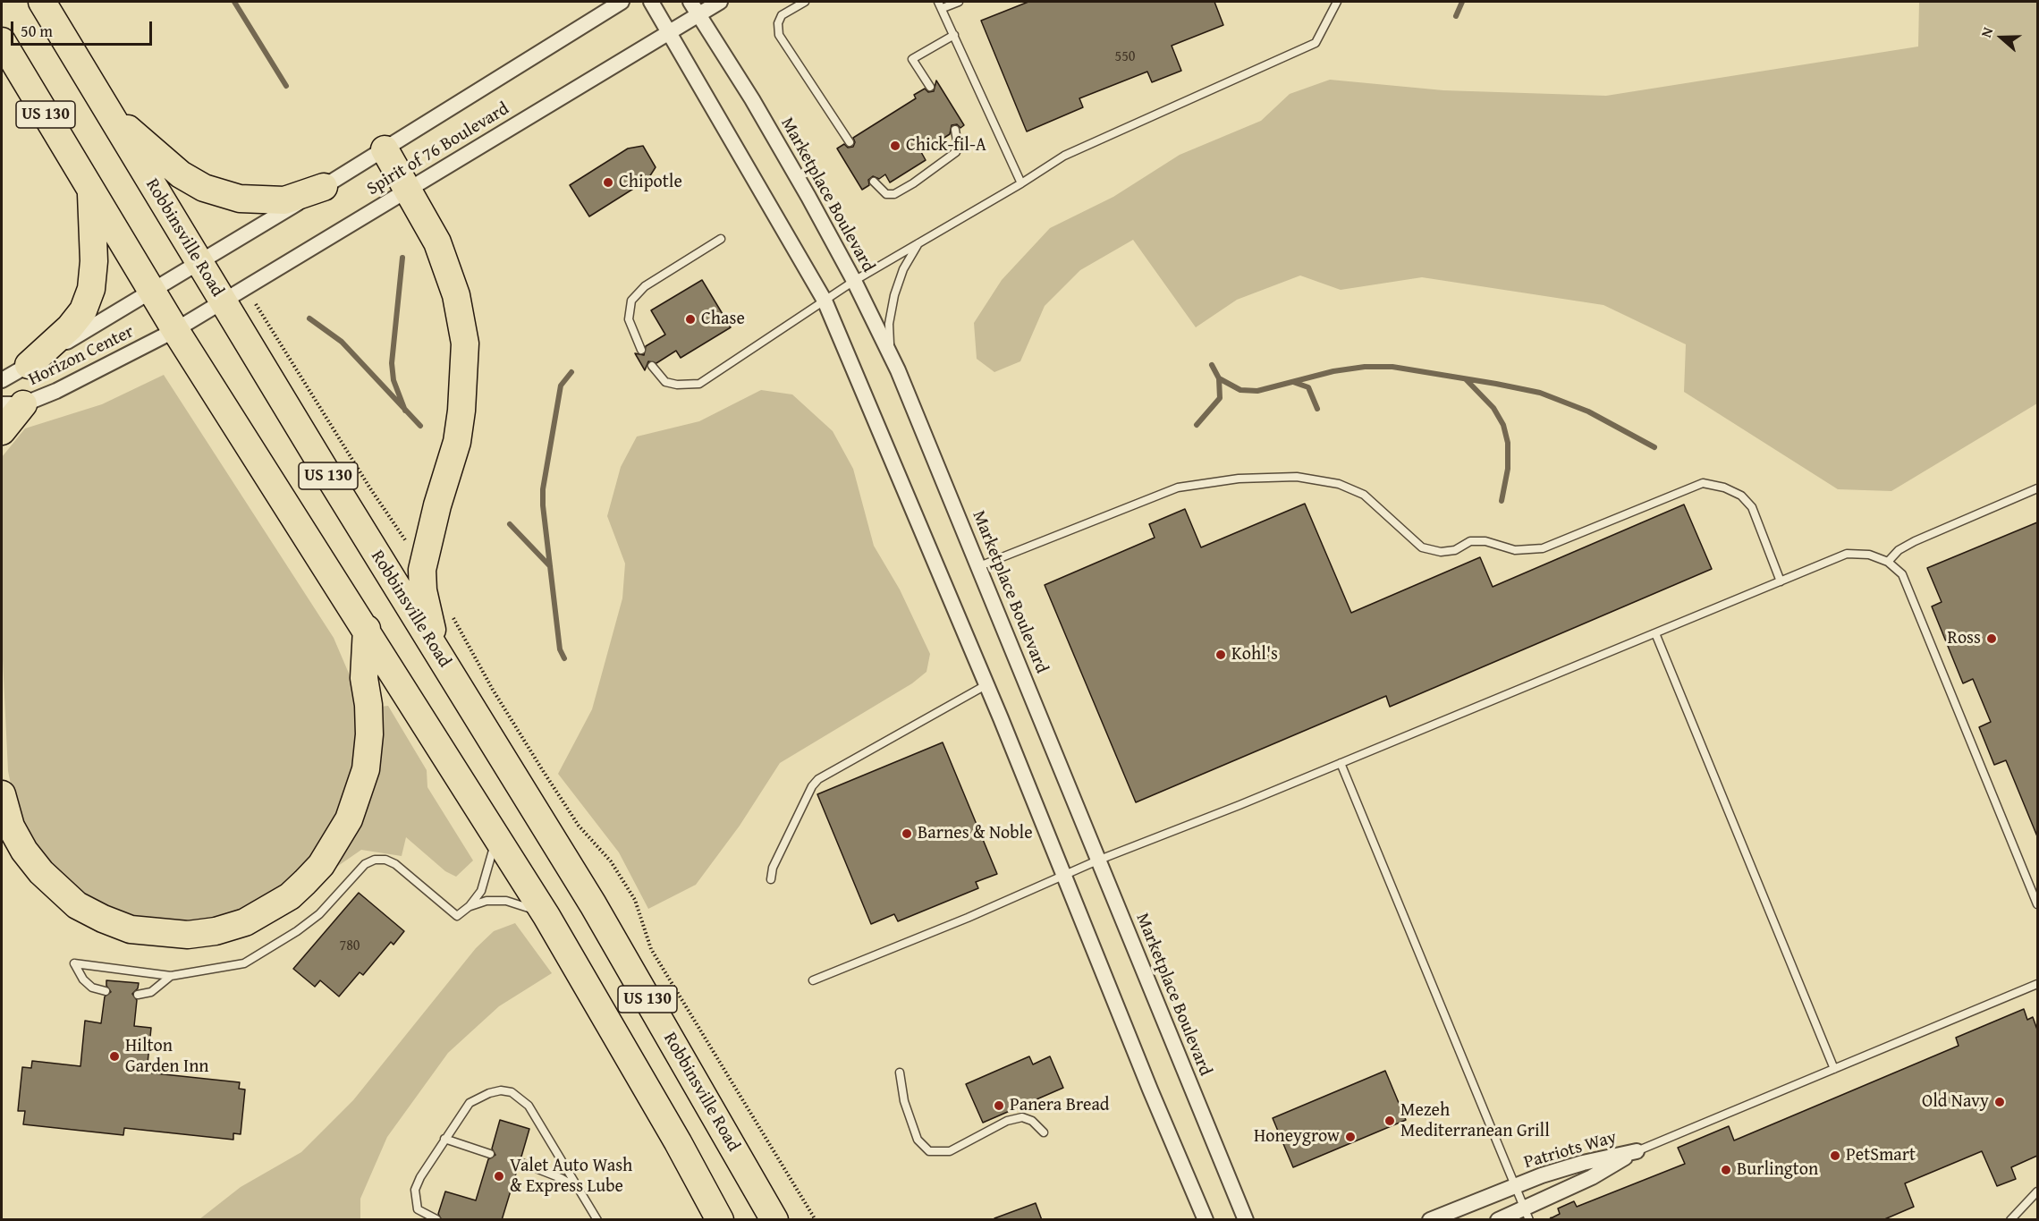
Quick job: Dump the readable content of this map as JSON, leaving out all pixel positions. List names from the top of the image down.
{
  "streets": {
    "highway": ["US 130", "Robbinsville Road"],
    "street": [
      "Spirit of 76 Boulevard",
      "Marketplace Boulevard",
      "Horizon Center",
      "Patriots Way"
    ]
  },
  "crossings": [
    ["US 130", "Spirit of 76 Boulevard"],
    ["US 130", "Horizon Center"],
    ["Spirit of 76 Boulevard", "Marketplace Boulevard"],
    ["Spirit of 76 Boulevard", "Robbinsville Road"],
    ["Spirit of 76 Boulevard", "Horizon Center"]
  ],
  "places": [
    "Chick-fil-A",
    "Chipotle",
    "Chase",
    "Ross",
    "Kohl's",
    "Barnes & Noble",
    "Hilton Garden Inn",
    "Old Navy",
    "Panera Bread",
    "Mezeh Mediterranean Grill",
    "Honeygrow",
    "PetSmart",
    "Burlington",
    "Valet Auto Wash & Express Lube"
  ],
  "house_numbers": ["550", "780"],
  "scale_bar": "50 m",
  "north": "left"
}
